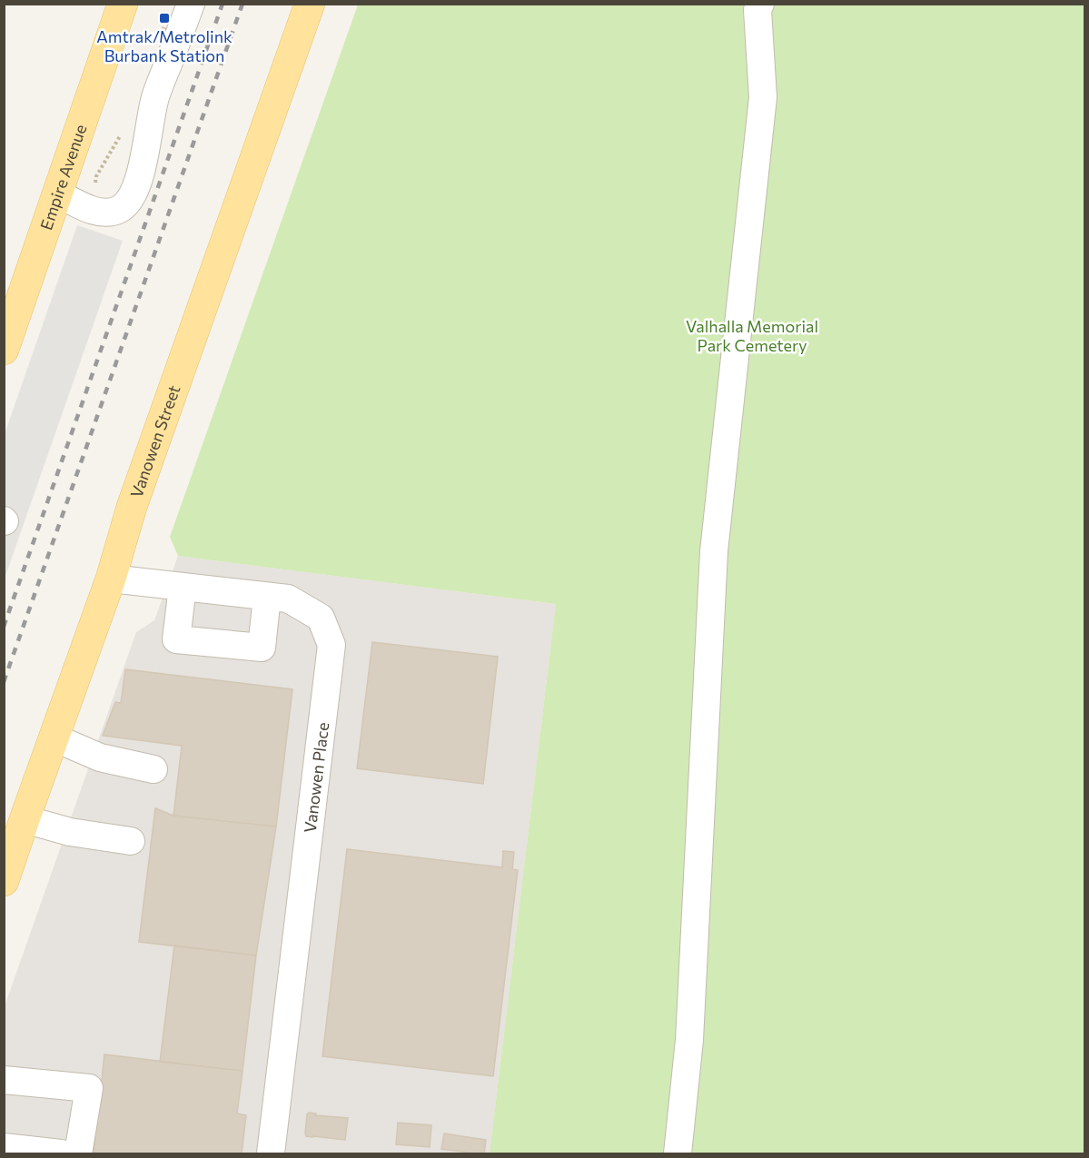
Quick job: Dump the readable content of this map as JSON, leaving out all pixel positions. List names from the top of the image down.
{
  "streets": {
    "main road": ["Empire Avenue", "Vanowen Street"],
    "street": ["Vanowen Place"]
  },
  "crossings": [
    ["Vanowen Street", "Vanowen Place"]
  ],
  "parks": ["Valhalla Memorial Park Cemetery"],
  "places": {
    "transit": ["Amtrak/Metrolink Burbank Station"]
  }
}
